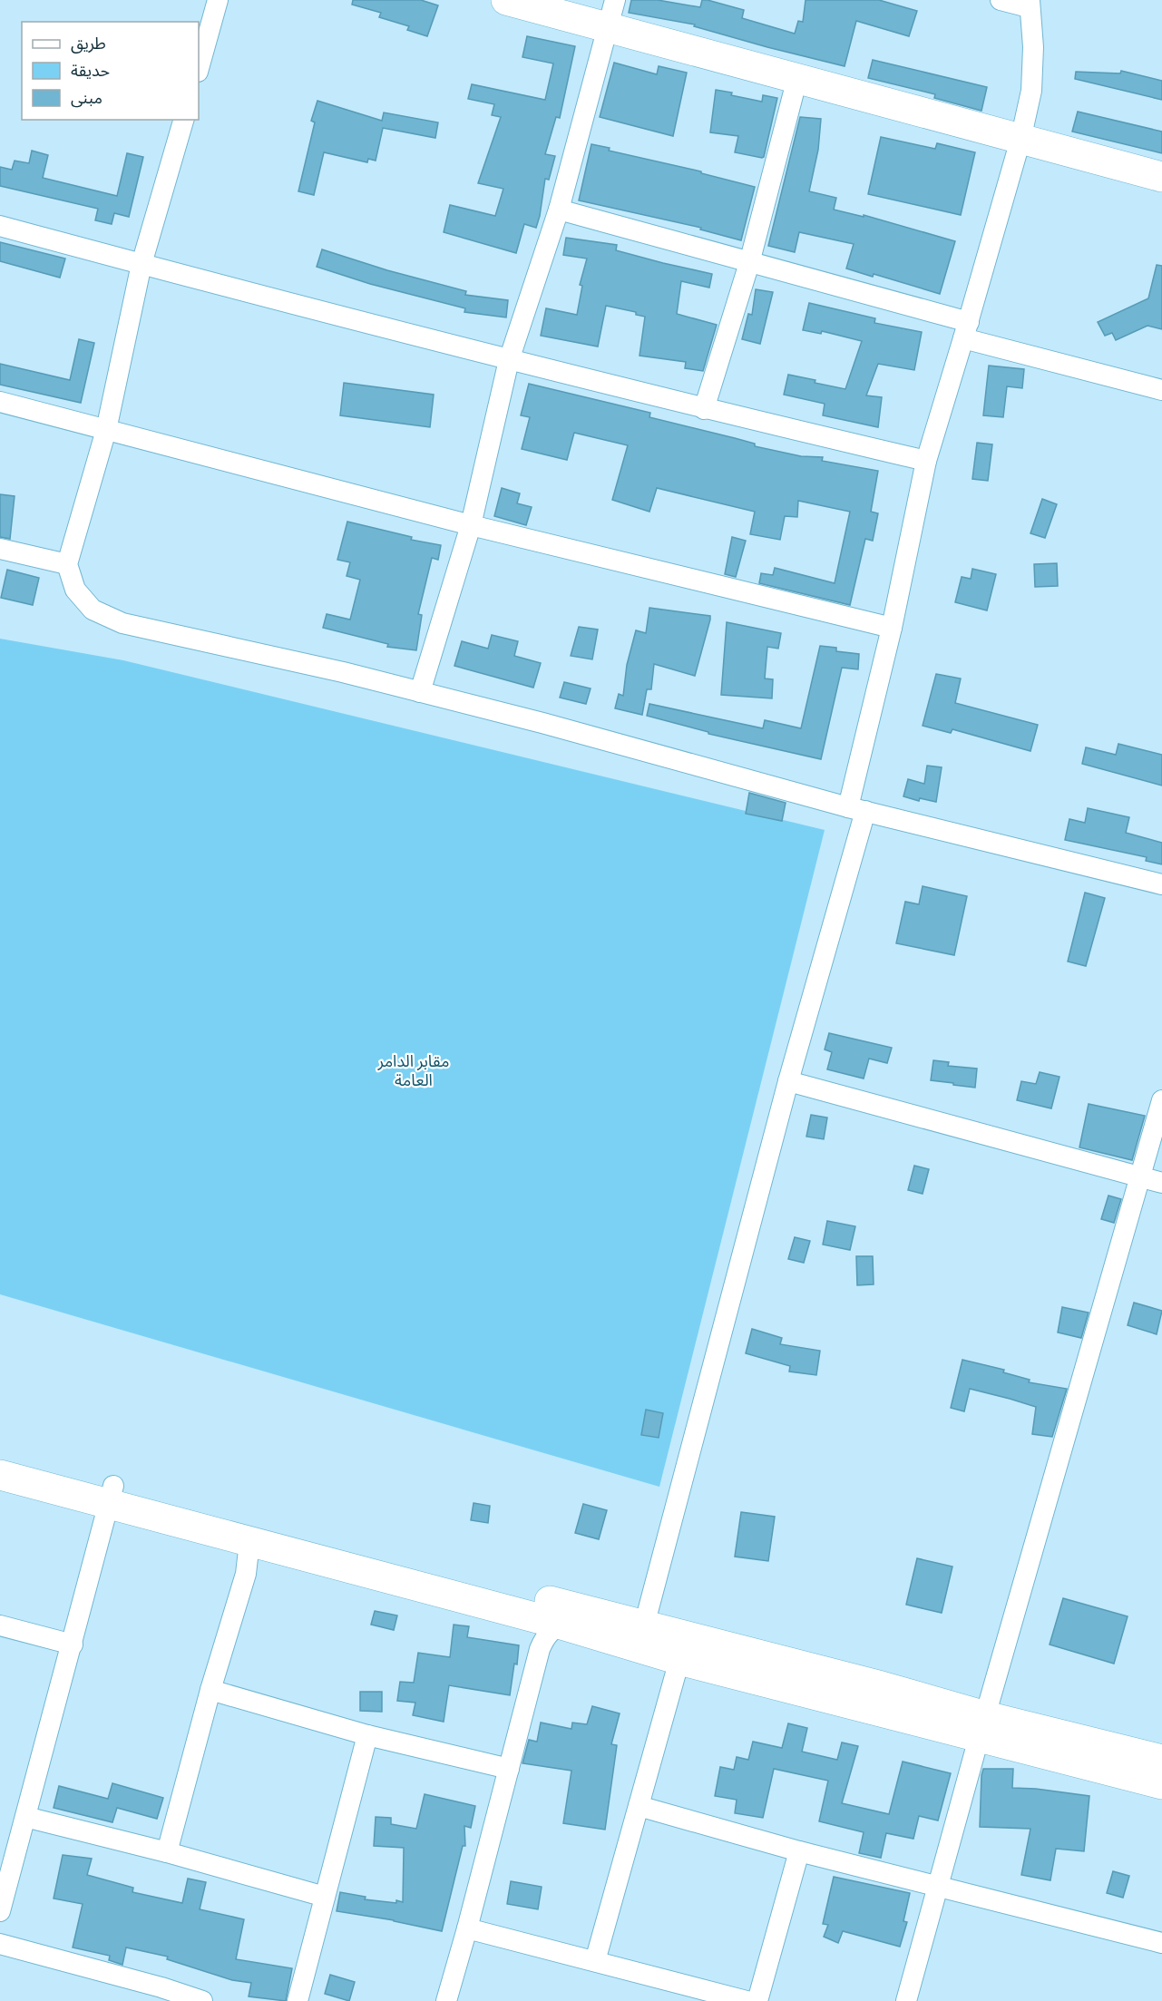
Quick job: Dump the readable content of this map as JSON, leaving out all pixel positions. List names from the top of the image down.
{
  "parks": ["مقابر الدامر العامة"],
  "legend": ["طريق", "حديقة", "مبنى"]
}
